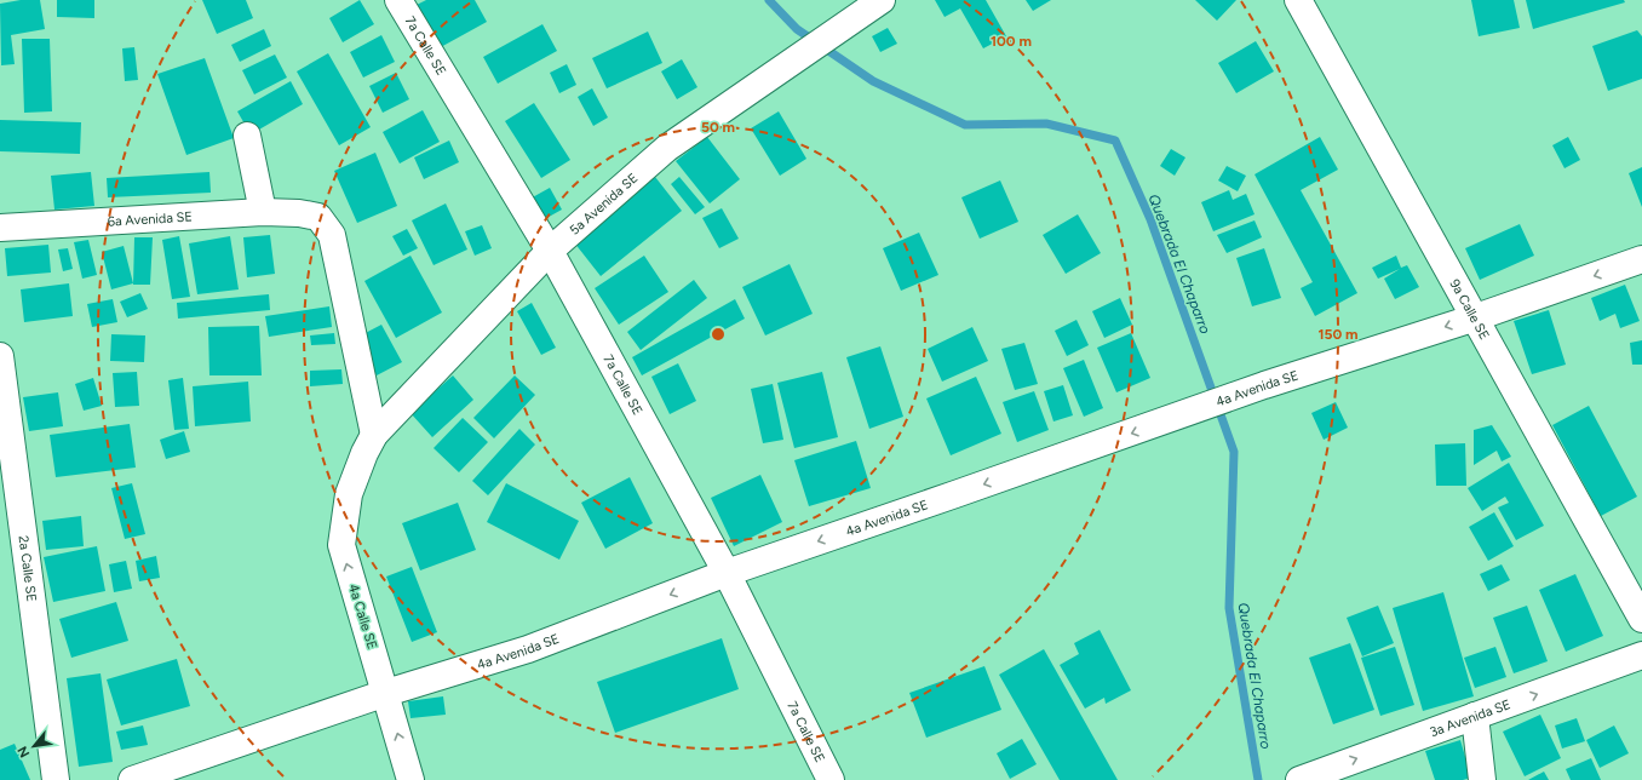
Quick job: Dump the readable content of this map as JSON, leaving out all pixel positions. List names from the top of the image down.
{
  "streets": {
    "street": [
      "7a Calle SE",
      "5a Avenida SE",
      "6a Avenida SE",
      "9a Calle SE",
      "4a Avenida SE",
      "2a Calle SE",
      "4a Calle SE",
      "3a Avenida SE"
    ]
  },
  "crossings": [
    ["7a Calle SE", "5a Avenida SE"],
    ["7a Calle SE", "4a Avenida SE"],
    ["5a Avenida SE", "6a Avenida SE"],
    ["5a Avenida SE", "4a Calle SE"],
    ["6a Avenida SE", "4a Calle SE"],
    ["9a Calle SE", "4a Avenida SE"],
    ["4a Avenida SE", "4a Calle SE"]
  ],
  "one_way": ["4a Avenida SE", "4a Calle SE", "3a Avenida SE"],
  "water": ["Quebrada El Chaparro"],
  "north": "bottom left",
  "rings": ["100 m", "50 m", "150 m"]
}
